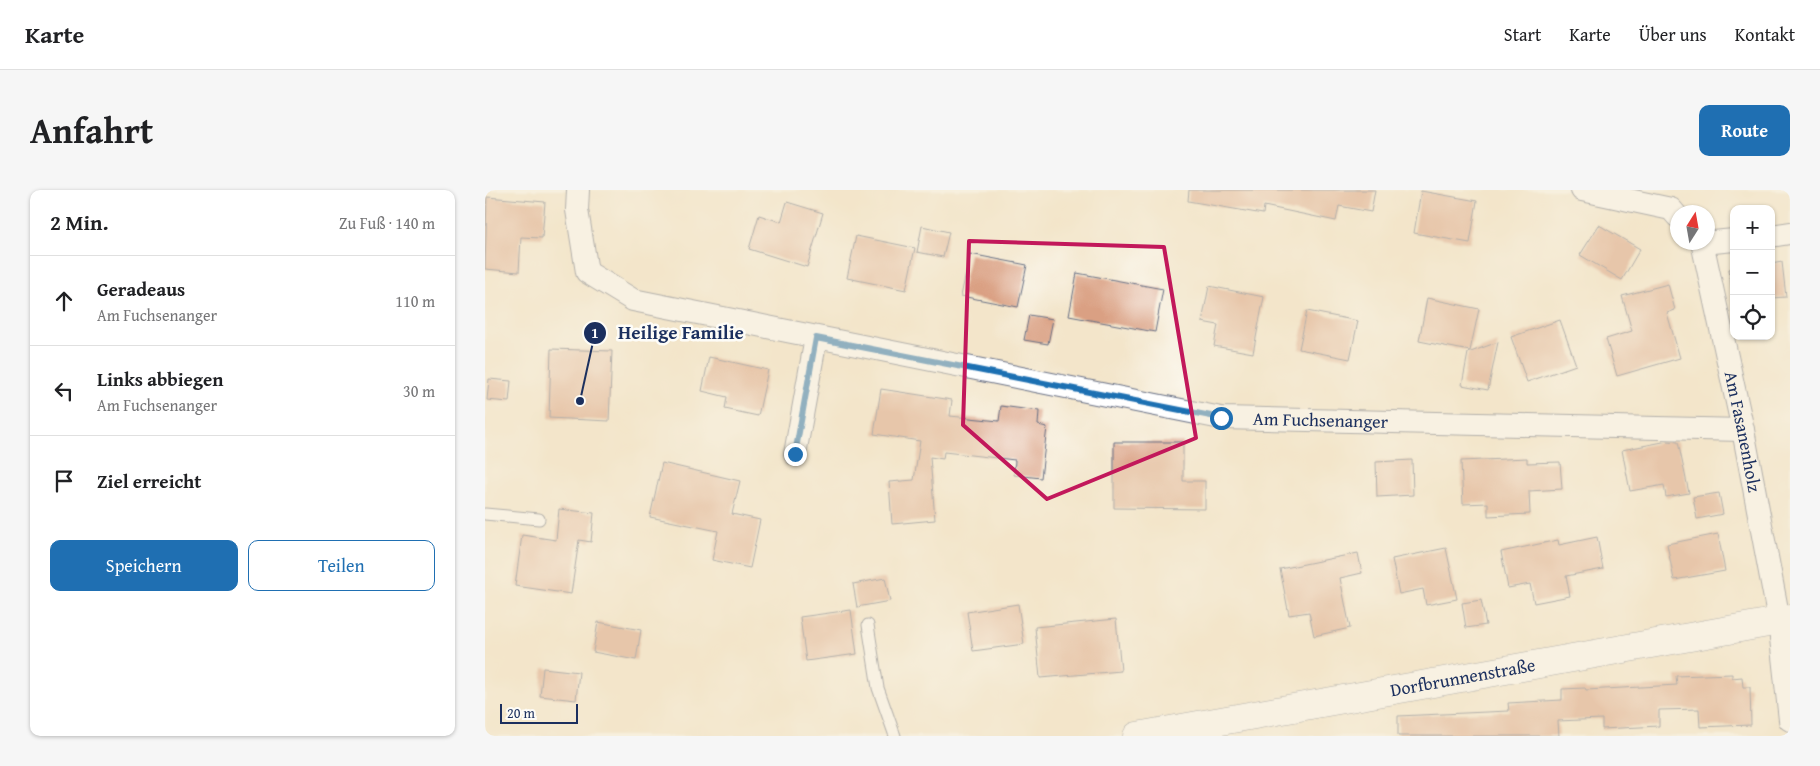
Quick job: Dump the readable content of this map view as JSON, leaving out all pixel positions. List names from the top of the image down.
{
  "streets": {
    "street": ["Am Fuchsenanger", "Am Fasanenholz", "Dorfbrunnenstraße"]
  },
  "crossings": [
    ["Am Fuchsenanger", "Am Fasanenholz"],
    ["Am Fasanenholz", "Dorfbrunnenstraße"]
  ],
  "places": ["Heilige Familie"],
  "scale_bar": "20 m",
  "north": "top",
  "page": {
    "header": "Karte",
    "nav": [
      "Start",
      "Karte",
      "Über uns",
      "Kontakt"
    ],
    "title": "Anfahrt",
    "buttons": [
      "Route",
      ["Speichern", "Teilen"]
    ],
    "heading": ["2 Min.", "Zu Fuß · 140 m"],
    "map_buttons": ["+", "−"],
    "list": [
      ["Geradeaus", "Am Fuchsenanger", "110 m"],
      ["Links abbiegen", "Am Fuchsenanger", "30 m"],
      "Ziel erreicht"
    ],
    "scale": "20 m"
  }
}
